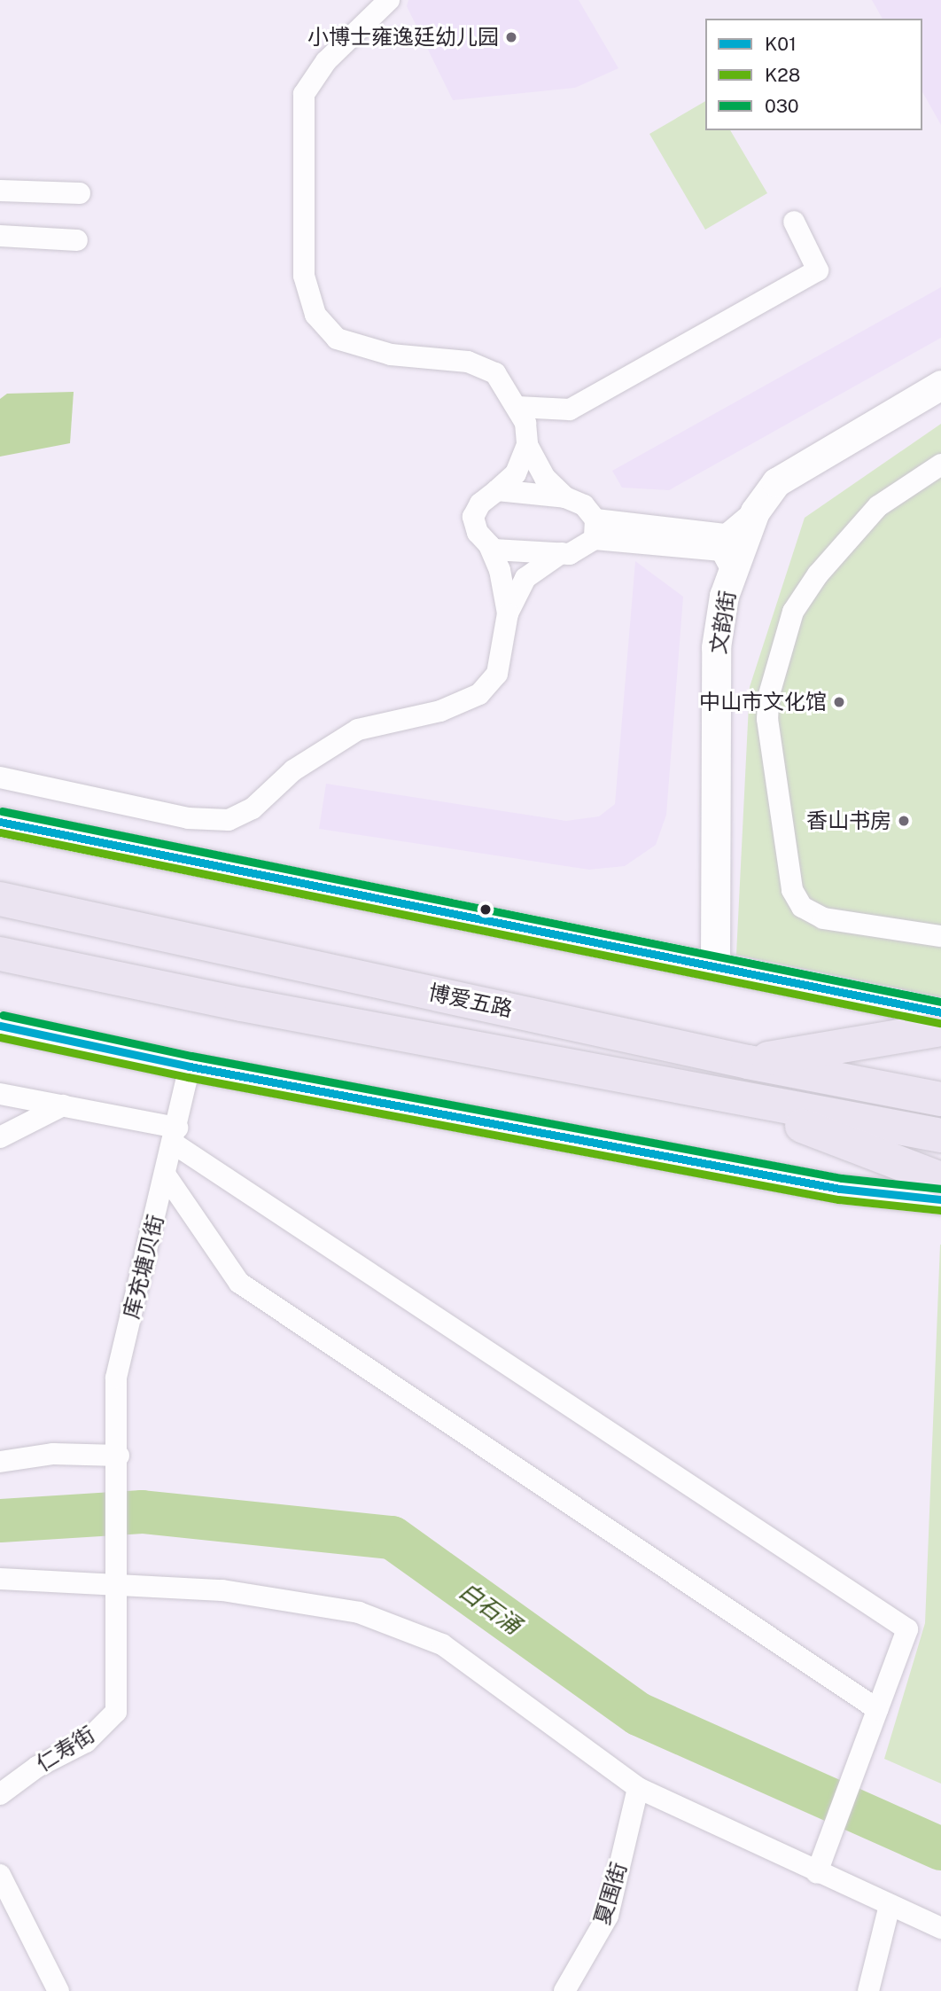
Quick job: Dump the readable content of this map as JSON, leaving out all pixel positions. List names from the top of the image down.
{
  "streets": {
    "highway": ["博爱五路"],
    "street": [
      "文韵街",
      "库充塘贝街",
      "仁寿街",
      "夏围街"
    ]
  },
  "crossings": [
    ["库充塘贝街", "仁寿街"]
  ],
  "water": ["白石涌"],
  "places": ["小博士雍逸廷幼儿园", "中山市文化馆", "香山书房"],
  "lines": ["transit line 030", "transit line K01", "transit line K28"],
  "legend": ["K01", "K28", "030"]
}
